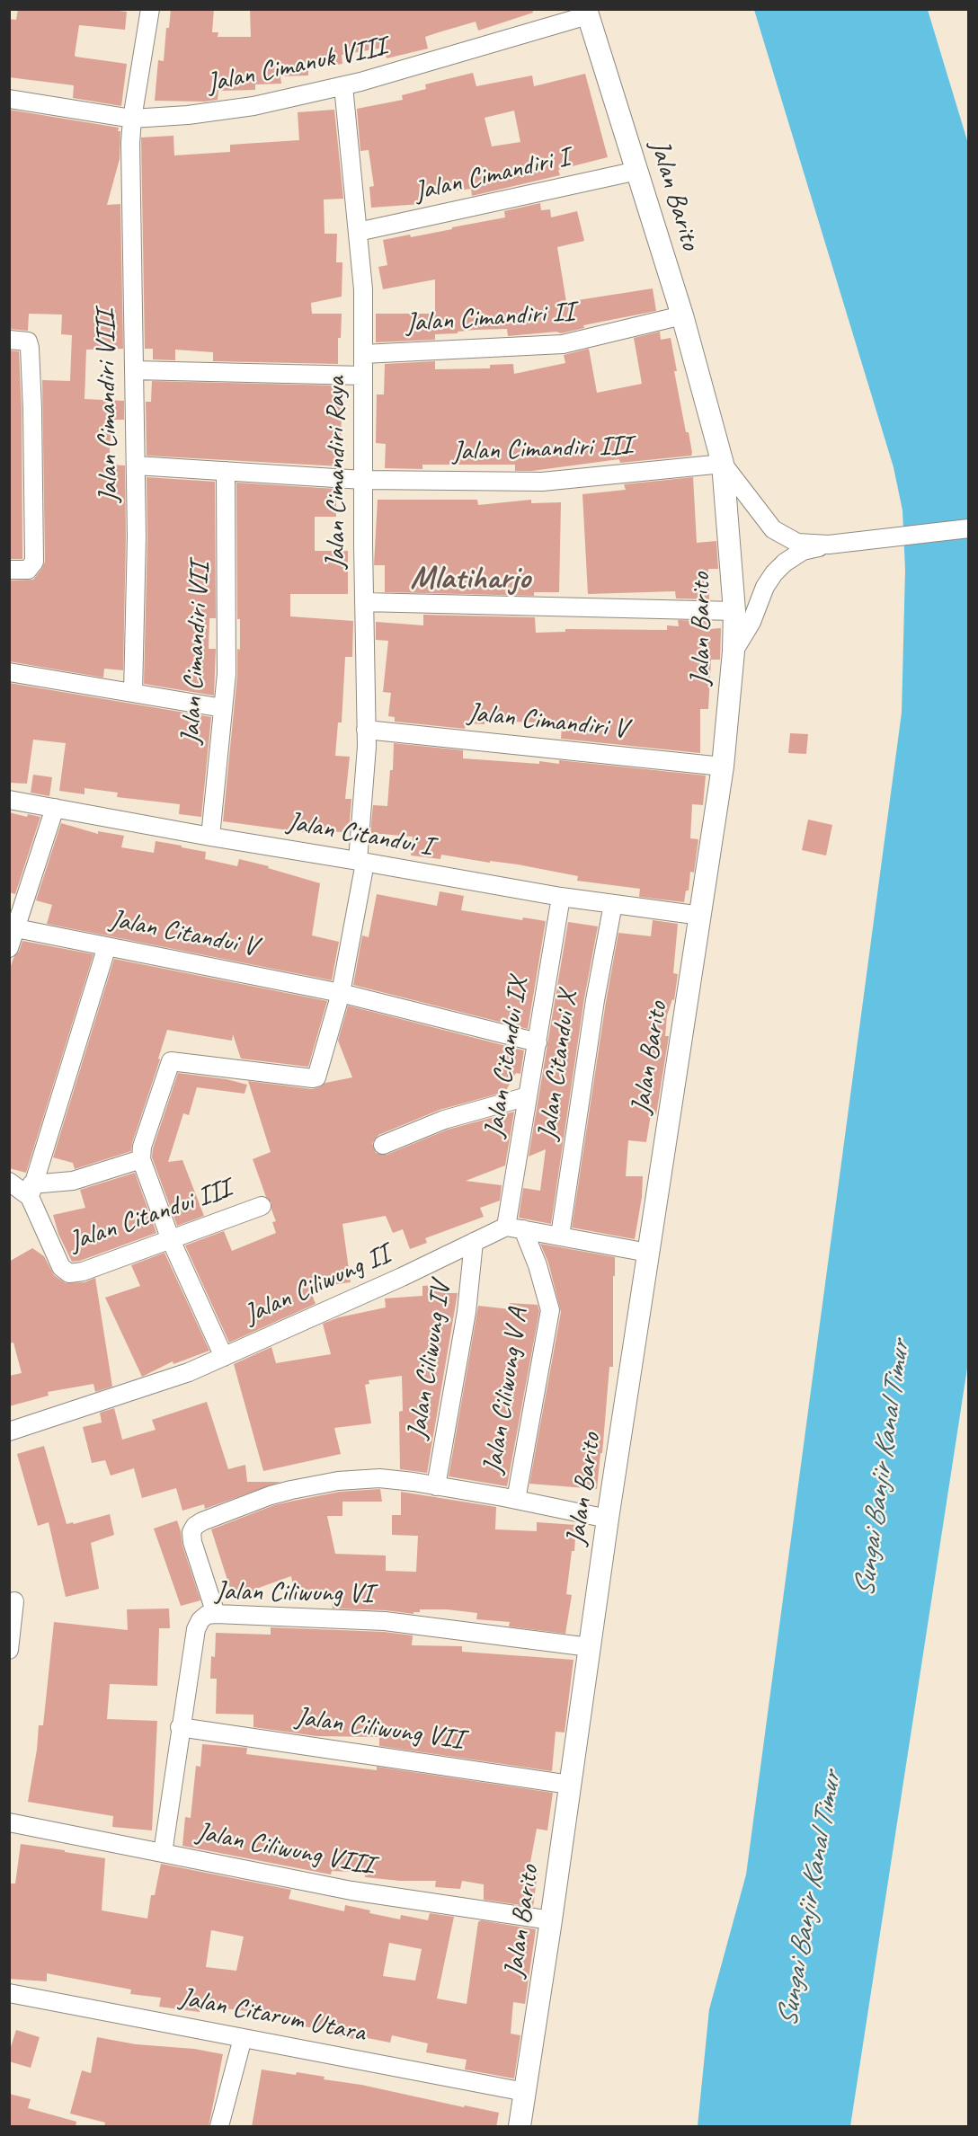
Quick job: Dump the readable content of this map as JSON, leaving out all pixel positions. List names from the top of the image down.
{
  "streets": {
    "street": [
      "Jalan Cimanuk VIII",
      "Jalan Cimandiri I",
      "Jalan Barito",
      "Jalan Cimandiri II",
      "Jalan Cimandiri VIII",
      "Jalan Cimandiri III",
      "Jalan Cimandiri Raya",
      "Jalan Cimandiri VII",
      "Jalan Cimandiri V",
      "Jalan Citandui I",
      "Jalan Citandui V",
      "Jalan Citandui IX",
      "Jalan Citandui X",
      "Jalan Citandui III",
      "Jalan Ciliwung II",
      "Jalan Ciliwung IV",
      "Jalan Ciliwung V A",
      "Jalan Ciliwung VI",
      "Jalan Ciliwung VII",
      "Jalan Ciliwung VIII",
      "Jalan Citarum Utara"
    ]
  },
  "crossings": [
    ["Jalan Cimanuk VIII", "Jalan Barito"],
    ["Jalan Cimanuk VIII", "Jalan Cimandiri VIII"],
    ["Jalan Cimanuk VIII", "Jalan Cimandiri Raya"],
    ["Jalan Cimandiri I", "Jalan Barito"],
    ["Jalan Cimandiri I", "Jalan Cimandiri Raya"],
    ["Jalan Barito", "Jalan Cimandiri II"],
    ["Jalan Barito", "Jalan Cimandiri III"],
    ["Jalan Barito", "Jalan Cimandiri V"],
    ["Jalan Barito", "Jalan Citandui I"],
    ["Jalan Barito", "Jalan Ciliwung VI"],
    ["Jalan Barito", "Jalan Ciliwung VII"],
    ["Jalan Barito", "Jalan Ciliwung VIII"],
    ["Jalan Barito", "Jalan Citarum Utara"],
    ["Jalan Cimandiri II", "Jalan Cimandiri Raya"],
    ["Jalan Cimandiri VIII", "Jalan Cimandiri III"],
    ["Jalan Cimandiri III", "Jalan Cimandiri Raya"],
    ["Jalan Cimandiri III", "Jalan Cimandiri VII"],
    ["Jalan Cimandiri Raya", "Jalan Cimandiri V"],
    ["Jalan Cimandiri Raya", "Jalan Citandui I"],
    ["Jalan Cimandiri Raya", "Jalan Citandui V"],
    ["Jalan Cimandiri VII", "Jalan Citandui I"],
    ["Jalan Citandui I", "Jalan Citandui IX"],
    ["Jalan Citandui I", "Jalan Citandui X"],
    ["Jalan Citandui V", "Jalan Citandui IX"],
    ["Jalan Citandui IX", "Jalan Ciliwung II"],
    ["Jalan Citandui IX", "Jalan Ciliwung V A"],
    ["Jalan Ciliwung II", "Jalan Ciliwung IV"],
    ["Jalan Ciliwung II", "Jalan Ciliwung V A"],
    ["Jalan Ciliwung VI", "Jalan Ciliwung VII"],
    ["Jalan Ciliwung VI", "Jalan Ciliwung VIII"]
  ],
  "districts": ["Mlatiharjo"],
  "water": ["Sungai Banjir Kanal Timur"]
}
